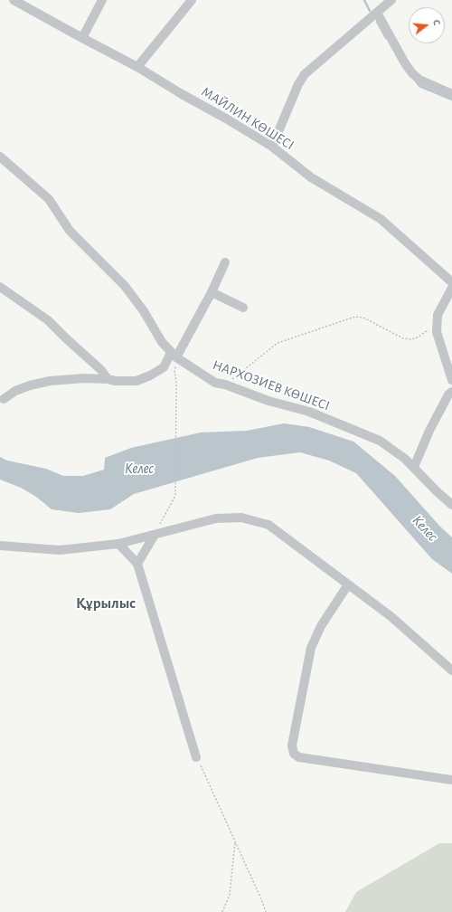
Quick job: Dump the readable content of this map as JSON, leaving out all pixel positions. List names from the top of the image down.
{
  "streets": {
    "street": ["МАЙЛИН КӨШЕСІ", "НАРХОЗИЕВ КӨШЕСІ"]
  },
  "districts": ["Құрылыс"],
  "water": ["Келес"],
  "north": "right"
}
